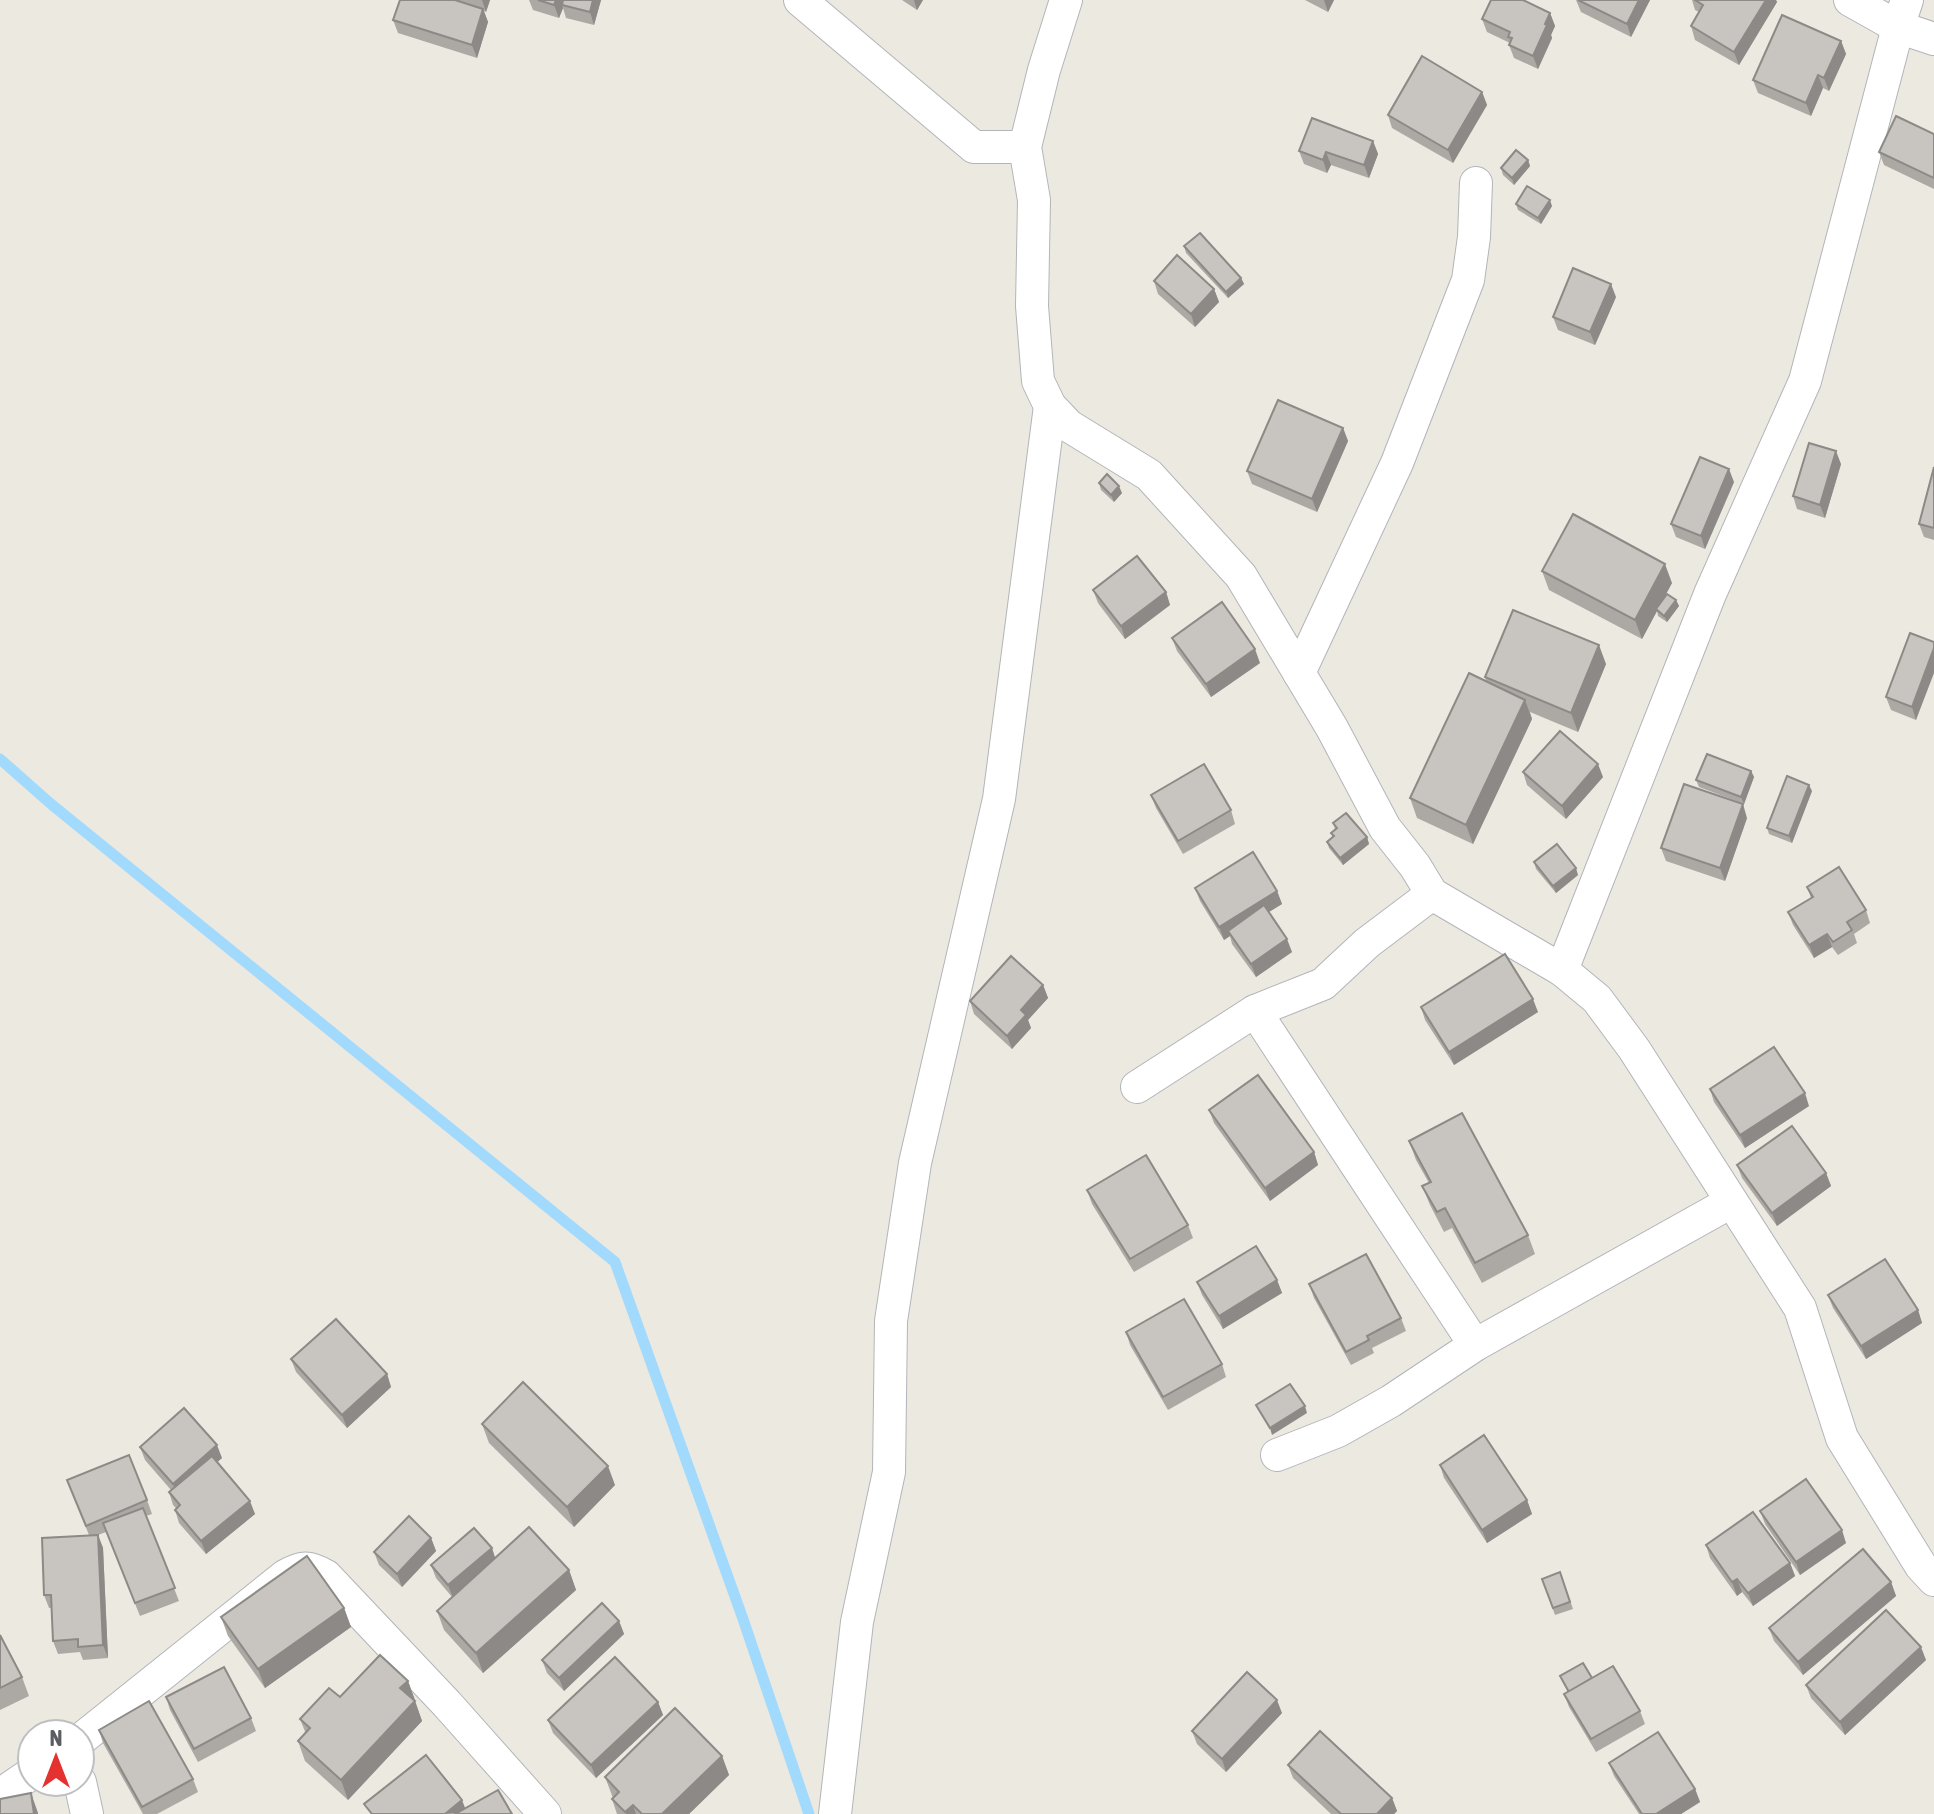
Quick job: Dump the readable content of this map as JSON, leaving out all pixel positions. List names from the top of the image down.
{
  "north": "top"
}
